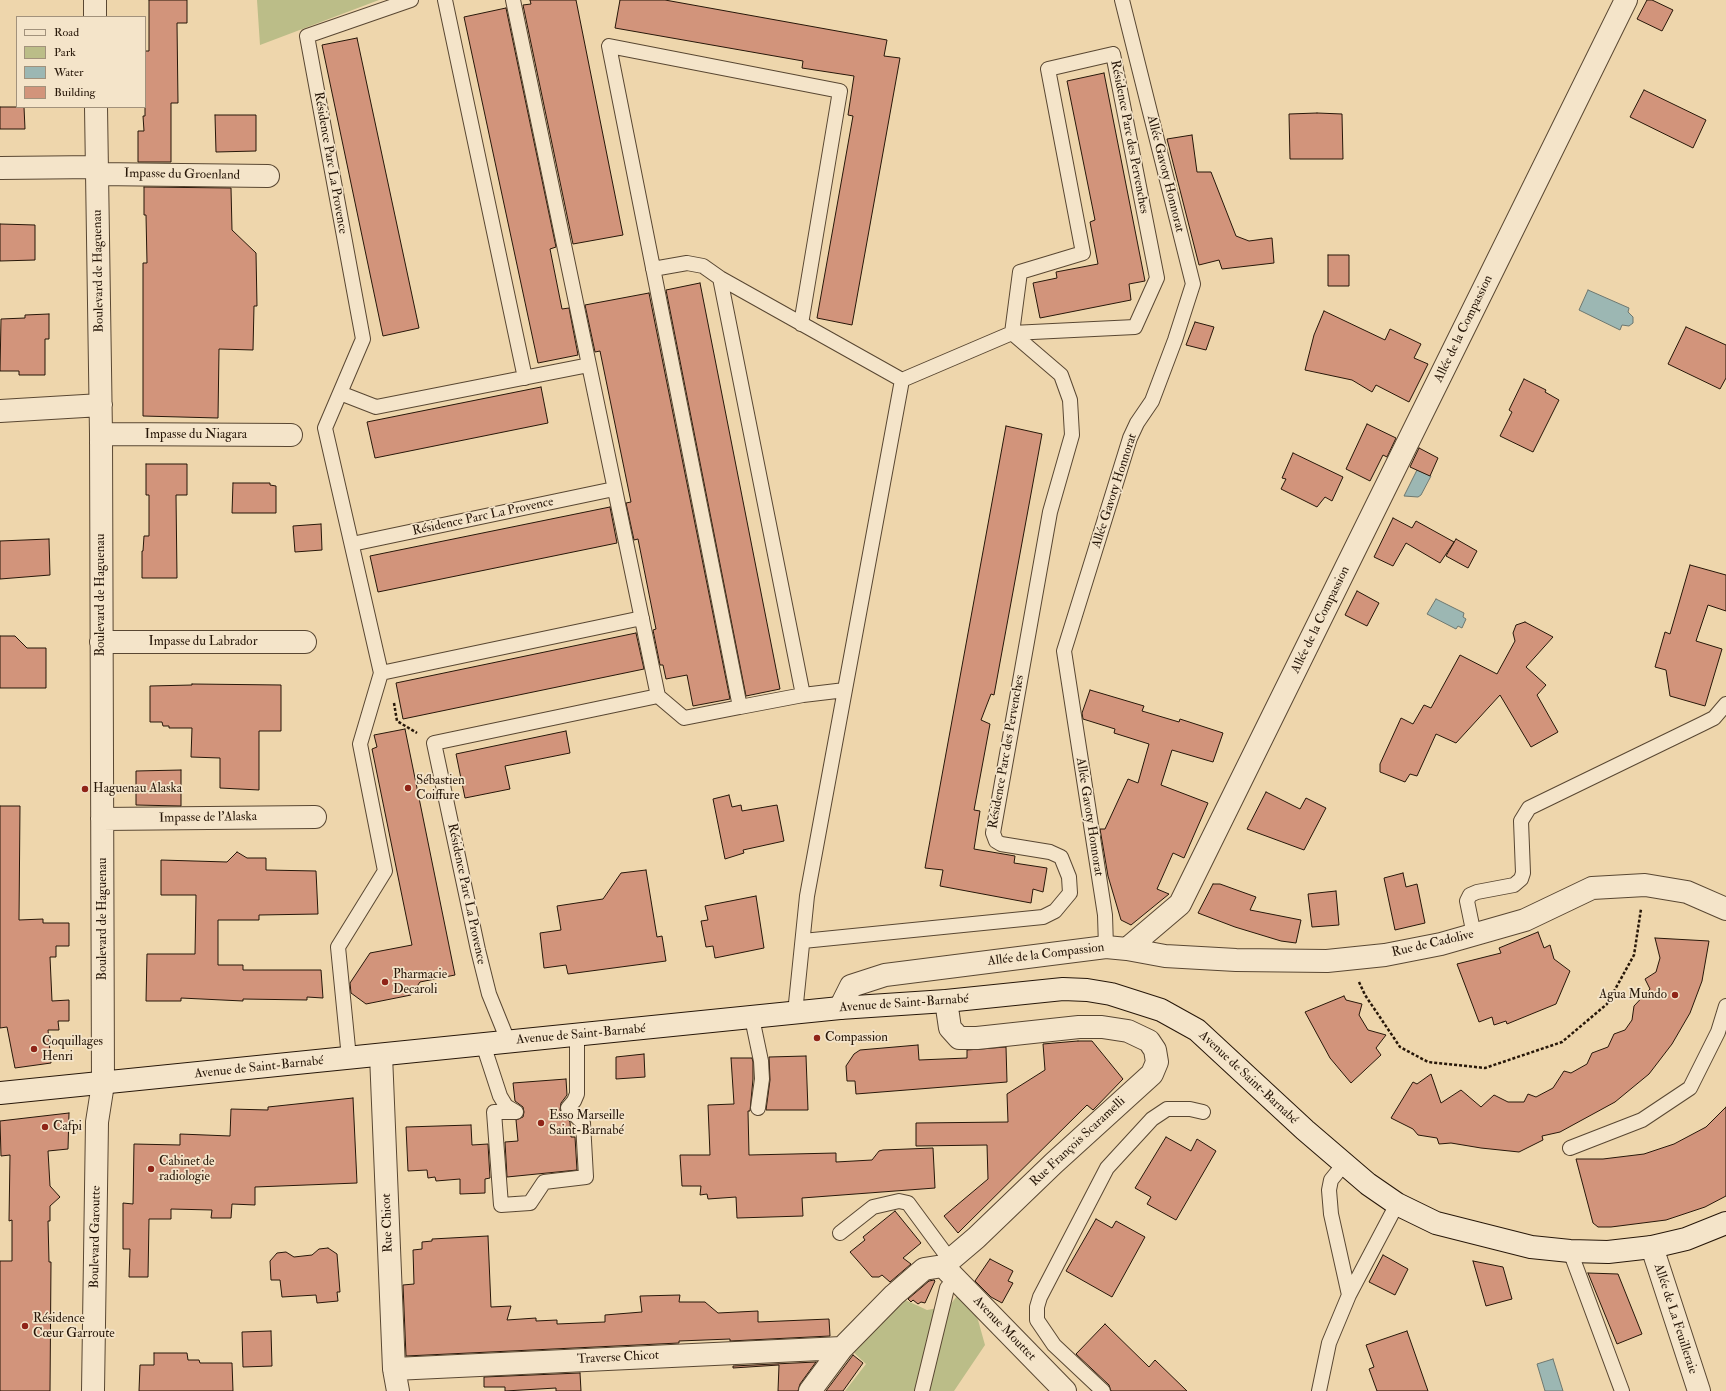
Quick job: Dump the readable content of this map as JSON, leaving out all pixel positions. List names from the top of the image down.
{
  "streets": {
    "street": [
      "Impasse du Groenland",
      "Boulevard de Haguenau",
      "Allée de la Compassion",
      "Impasse du Niagara",
      "Impasse du Labrador",
      "Impasse de l'Alaska",
      "Rue de Cadolive",
      "Avenue de Saint-Barnabé",
      "Rue François Scaramelli",
      "Rue Chicot",
      "Boulevard Garoutte",
      "Allée de La Feuilleraie",
      "Avenue Mouttet",
      "Traverse Chicot"
    ],
    "lane": ["Résidence Parc des Pervenches", "Résidence Parc La Provence", "Allée Gavoty Honnorat"]
  },
  "crossings": [
    ["Résidence Parc La Provence", "Avenue de Saint-Barnabé"],
    ["Allée Gavoty Honnorat", "Allée de la Compassion"],
    ["Allée Gavoty Honnorat", "Rue de Cadolive"],
    ["Impasse du Groenland", "Boulevard de Haguenau"],
    ["Boulevard de Haguenau", "Impasse du Niagara"],
    ["Boulevard de Haguenau", "Impasse du Labrador"],
    ["Boulevard de Haguenau", "Impasse de l'Alaska"],
    ["Boulevard de Haguenau", "Avenue de Saint-Barnabé"],
    ["Boulevard de Haguenau", "Boulevard Garoutte"],
    ["Allée de la Compassion", "Rue de Cadolive"],
    ["Allée de la Compassion", "Avenue de Saint-Barnabé"],
    ["Avenue de Saint-Barnabé", "Rue François Scaramelli"],
    ["Avenue de Saint-Barnabé", "Rue Chicot"],
    ["Avenue de Saint-Barnabé", "Boulevard Garoutte"],
    ["Avenue de Saint-Barnabé", "Allée de La Feuilleraie"],
    ["Rue François Scaramelli", "Avenue Mouttet"],
    ["Rue Chicot", "Traverse Chicot"]
  ],
  "places": [
    "Sébastien Coiffure",
    "Haguenau Alaska",
    "Pharmacie Decaroli",
    "Agua Mundo",
    "Compassion",
    "Coquillages Henri",
    "Esso Marseille Saint-Barnabé",
    "Cafpi",
    "Cabinet de radiologie",
    "Résidence Cœur Garroute"
  ],
  "legend": [
    "Road",
    "Park",
    "Water",
    "Building"
  ]
}
